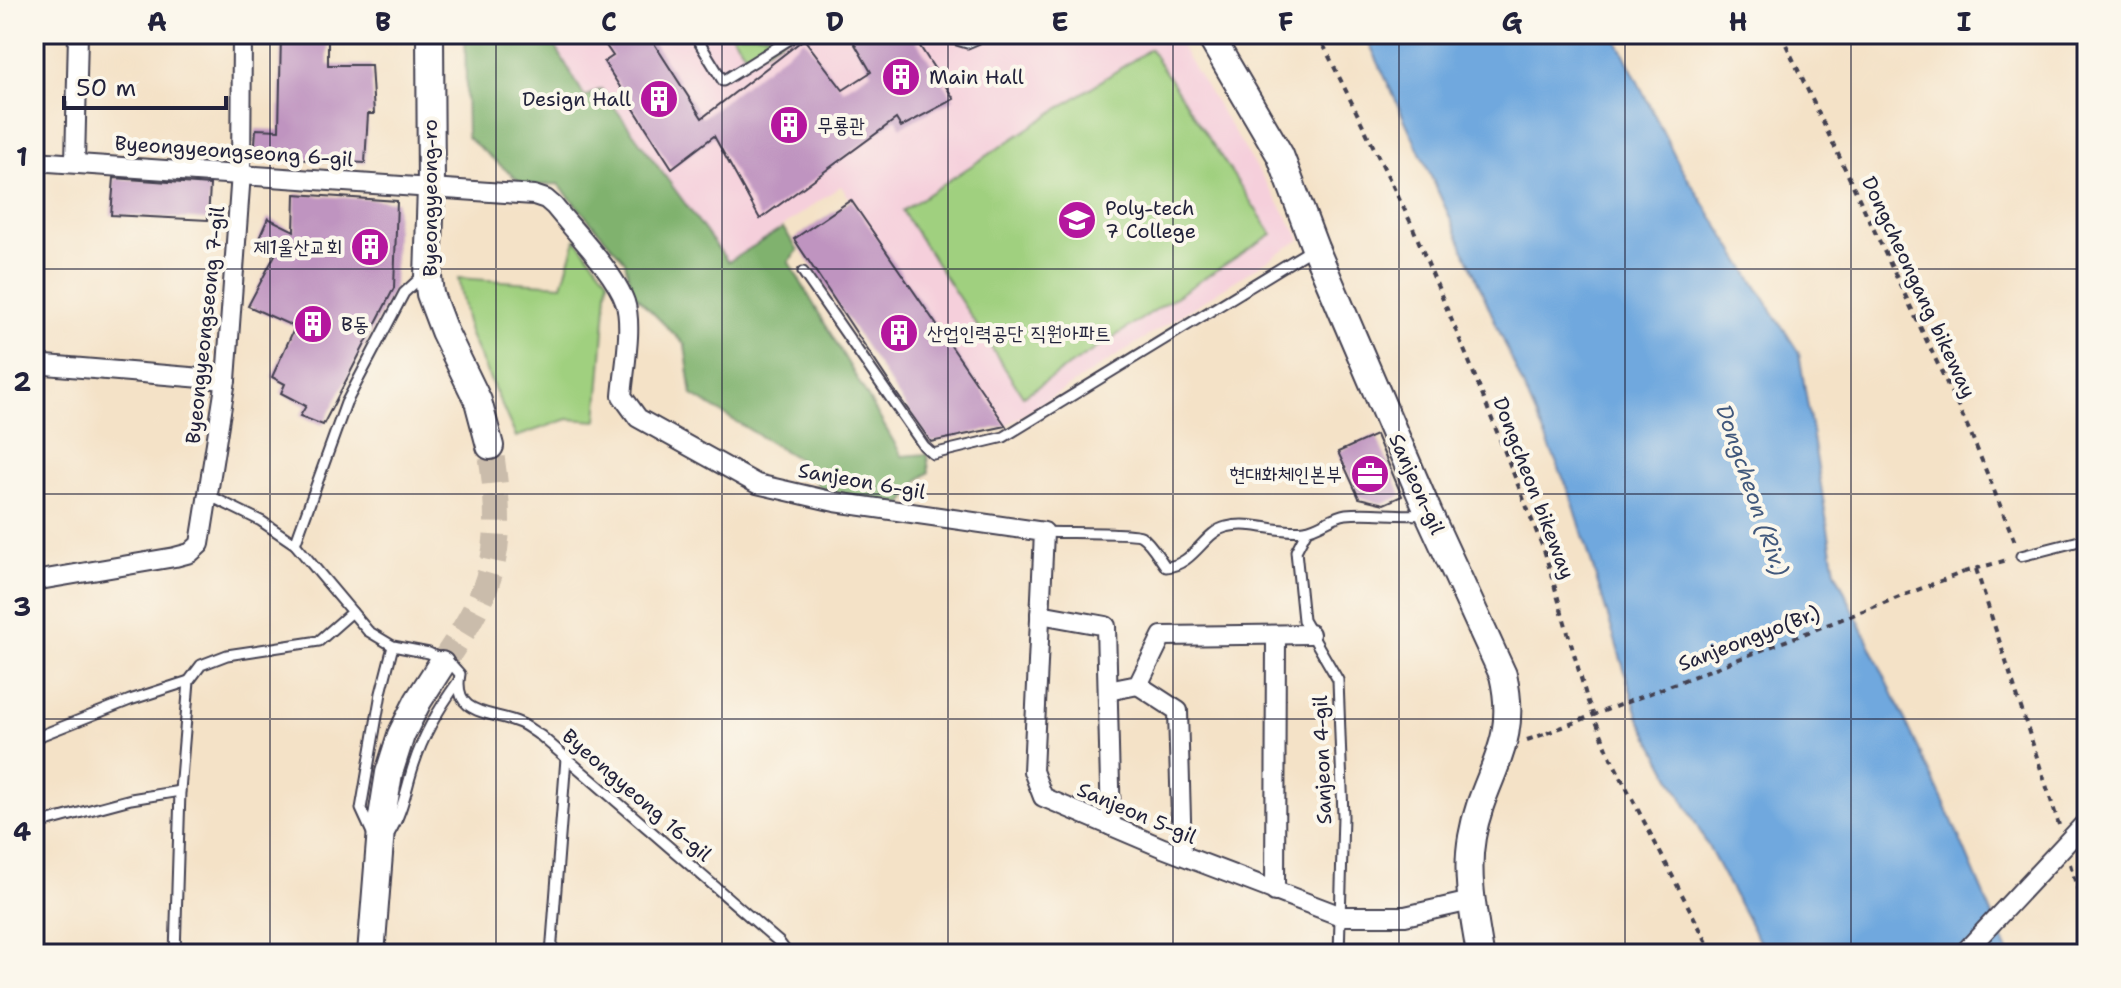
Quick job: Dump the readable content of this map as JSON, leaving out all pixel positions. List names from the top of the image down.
{
  "streets": {
    "street": [
      "Byeongyeongseong 6-gil",
      "Byeongyeong-ro",
      "Byeongyeongseong 7-gil",
      "Sanjeon 6-gil",
      "Sanjeon-gil",
      "Sanjeon 5-gil"
    ],
    "lane": ["Sanjeon 4-gil", "Byeongyeong 16-gil"],
    "path": ["Dongcheongang bikeway", "Dongcheon bikeway", "Sanjeongyo(Br.)"]
  },
  "crossings": [
    ["Byeongyeongseong 6-gil", "Byeongyeong-ro"],
    ["Byeongyeongseong 6-gil", "Byeongyeongseong 7-gil"],
    ["Byeongyeongseong 6-gil", "Sanjeon 6-gil"],
    ["Byeongyeong-ro", "Sanjeon 6-gil"],
    ["Dongcheongang bikeway", "Sanjeongyo(Br.)"],
    ["Sanjeon 6-gil", "Sanjeon-gil"],
    ["Sanjeon 6-gil", "Sanjeon 4-gil"],
    ["Sanjeon 6-gil", "Sanjeon 5-gil"],
    ["Sanjeon-gil", "Sanjeon 5-gil"],
    ["Sanjeon 4-gil", "Sanjeon 5-gil"]
  ],
  "water": ["Dongcheon (Riv.)"],
  "places": {
    "building": [
      "Main Hall",
      "Design Hall",
      "무룡관",
      "제1울산교회",
      "B동",
      "산업인력공단 직원아파트"
    ],
    "school or university": ["Poly-tech 7 College"],
    "office": ["현대화체인본부"]
  },
  "scale_bar": "50 m",
  "grid": {
    "columns": [
      "A",
      "B",
      "C",
      "D",
      "E",
      "F",
      "G",
      "H",
      "I"
    ],
    "rows": [
      "1",
      "2",
      "3",
      "4"
    ]
  }
}
